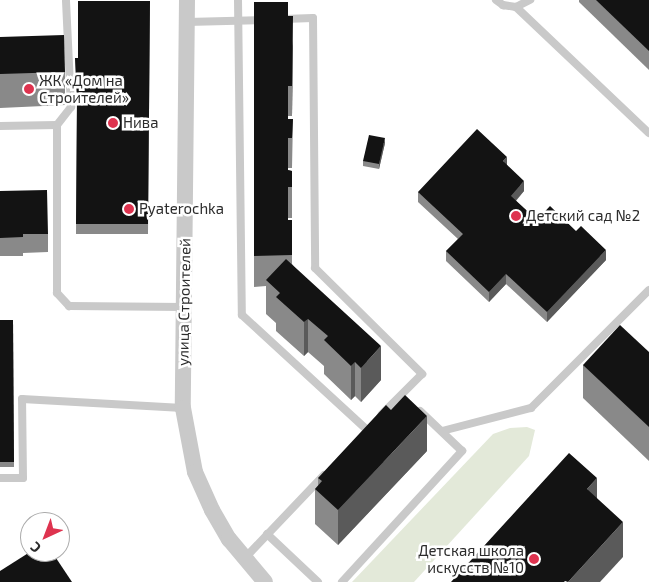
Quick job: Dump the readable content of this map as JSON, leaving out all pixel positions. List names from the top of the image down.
{
  "streets": {
    "street": ["улица Строителей"]
  },
  "places": [
    "ЖК «Дом на Строителей»",
    "Нива",
    "Pyaterochka",
    "Детский сад №2",
    "Детская школа искусств №10"
  ],
  "north": "bottom left"
}
